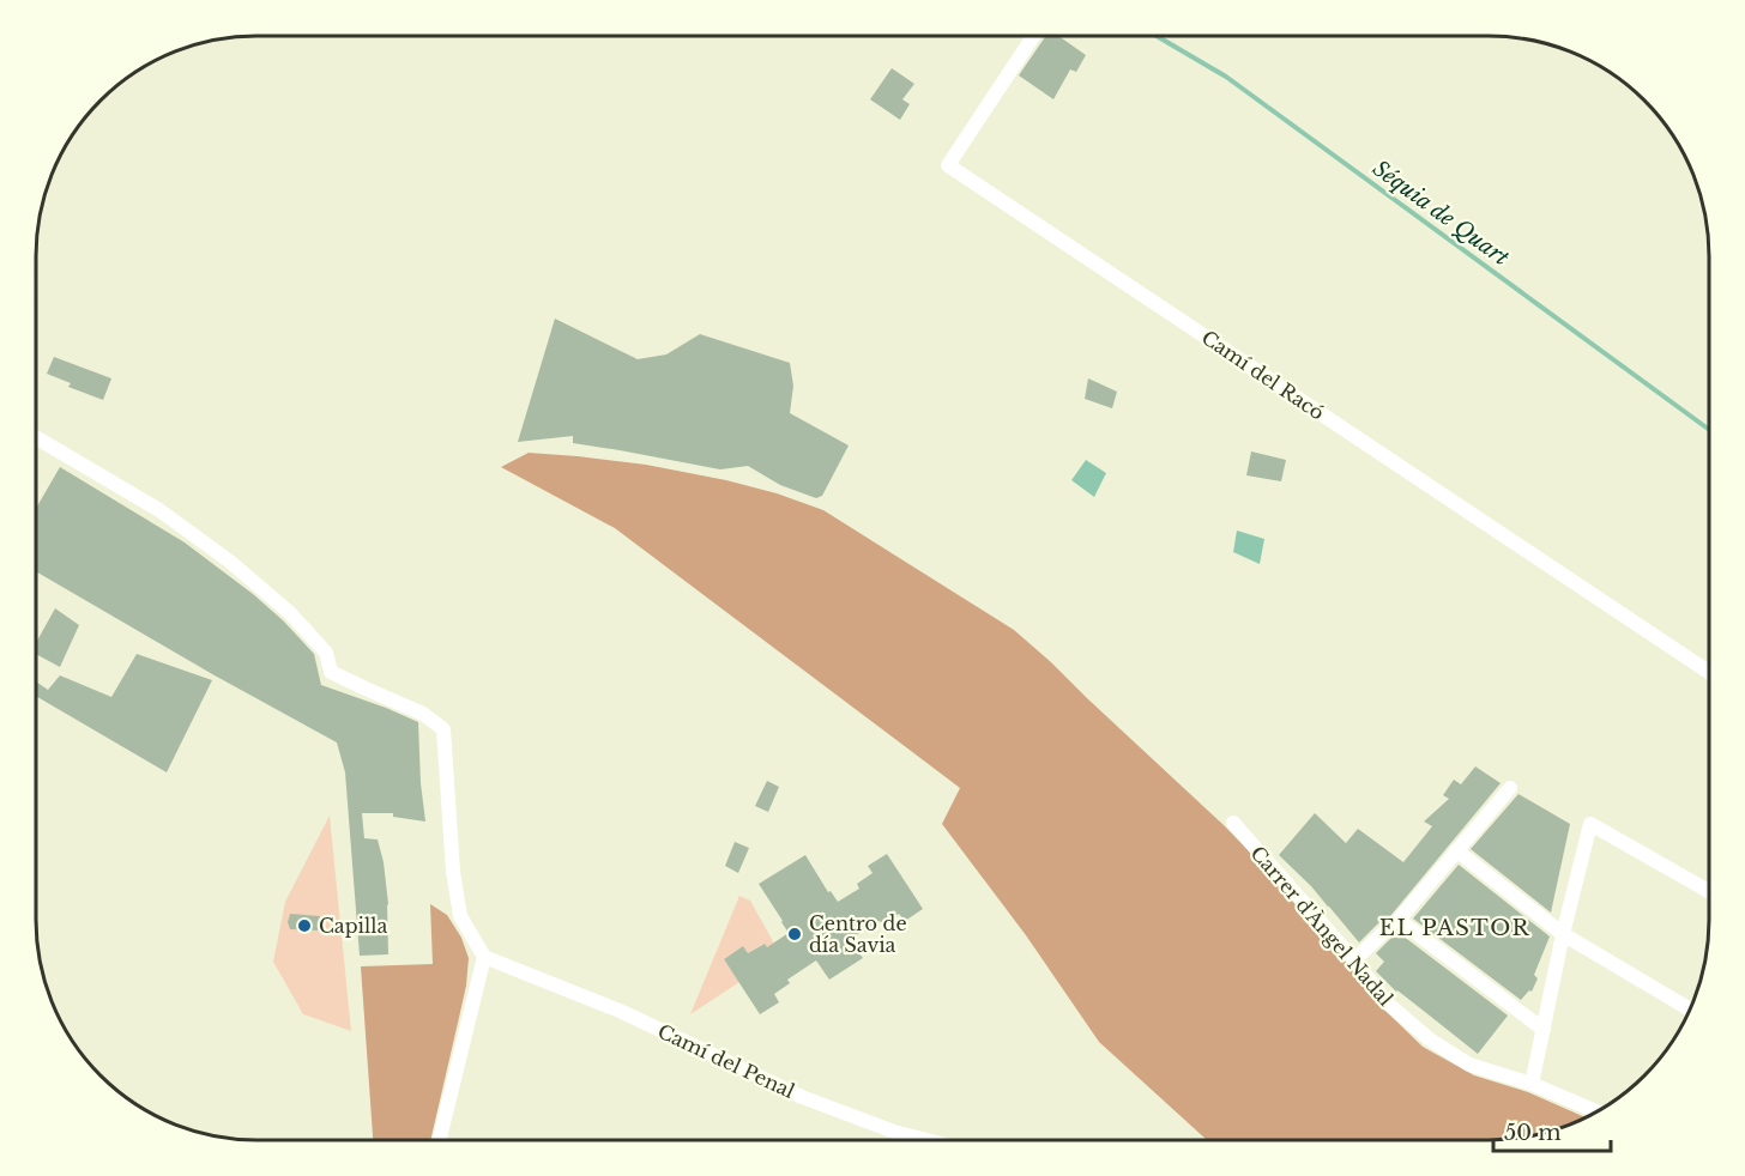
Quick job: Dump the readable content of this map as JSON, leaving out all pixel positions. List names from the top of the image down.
{
  "streets": {
    "street": ["Camí del Racó", "Carrer d'Àngel Nadal", "Camí del Penal"]
  },
  "districts": ["EL PASTOR"],
  "water": ["Séquia de Quart"],
  "places": ["Capilla", "Centro de día Savia"],
  "scale_bar": "50 m"
}
